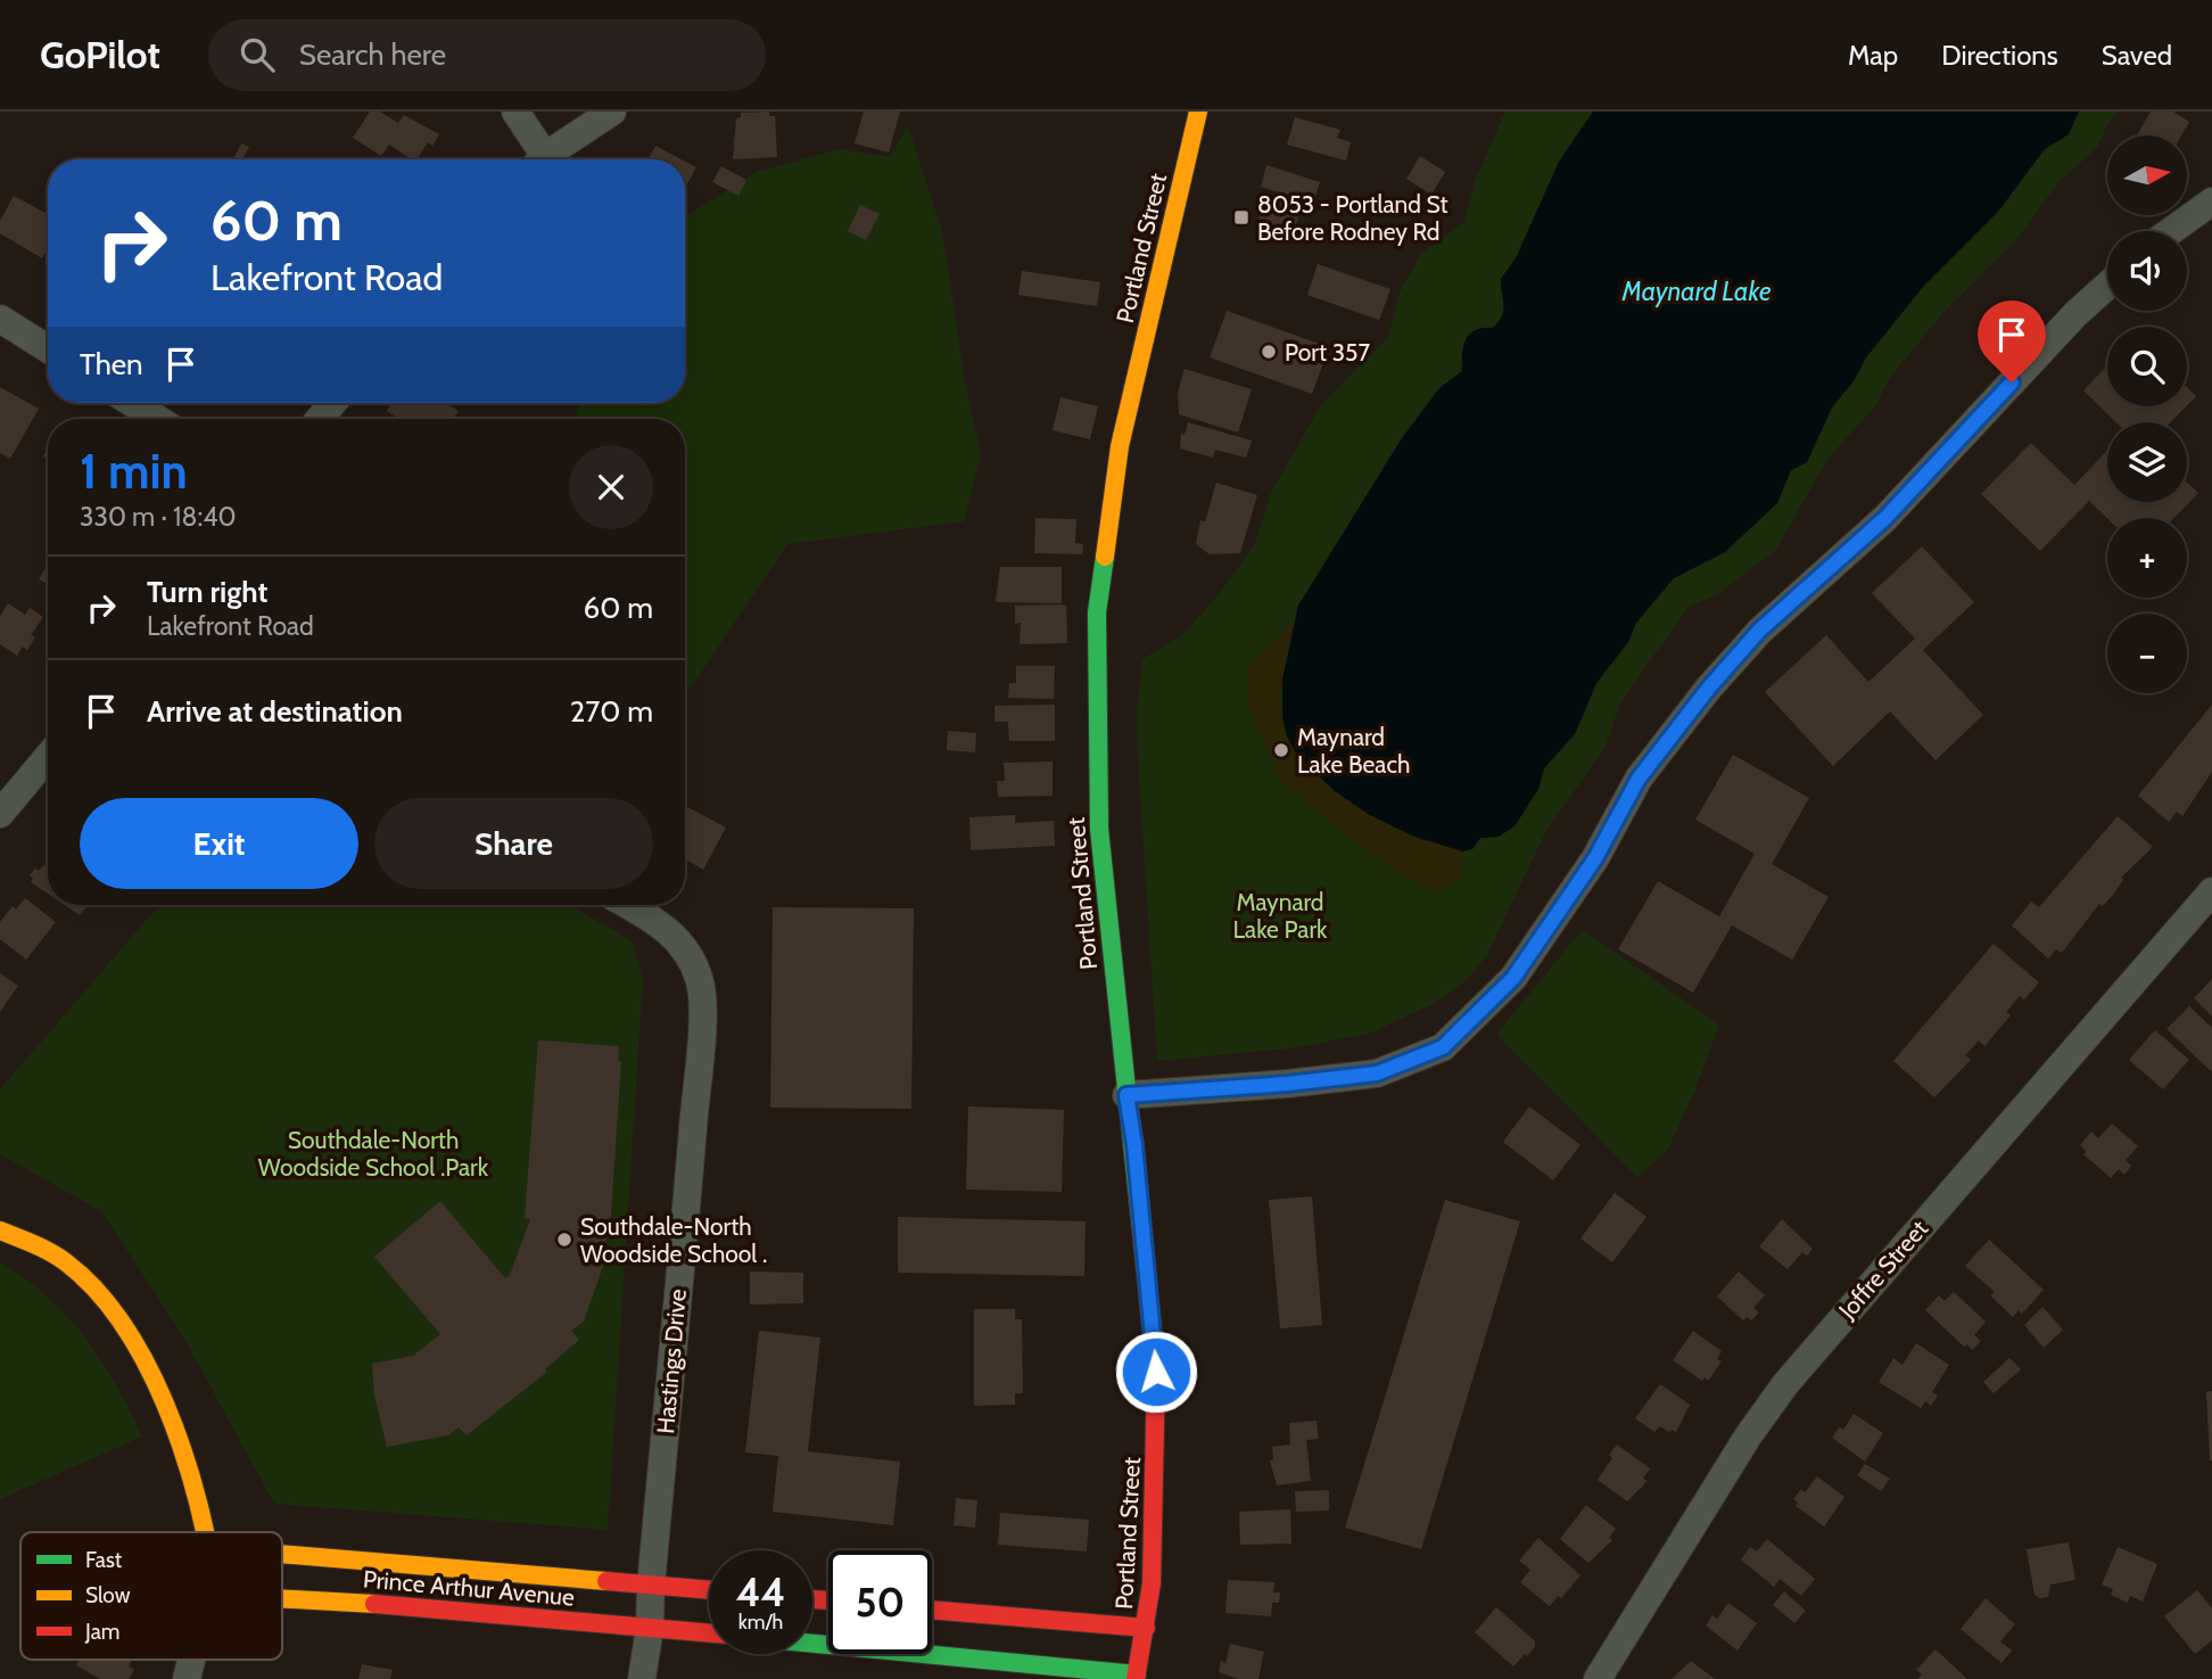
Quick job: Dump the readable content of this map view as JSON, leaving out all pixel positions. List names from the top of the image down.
{
  "streets": {
    "street": [
      "Portland Street",
      "Joffre Street",
      "Hastings Drive",
      "Prince Arthur Avenue"
    ]
  },
  "crossings": [
    ["Hastings Drive", "Prince Arthur Avenue"]
  ],
  "water": ["Maynard Lake"],
  "parks": ["Maynard Lake Park", "Southdale-North Woodside School .Park"],
  "places": {
    "transit": ["8053 - Portland St Before Rodney Rd"],
    "other": ["Port 357", "Maynard Lake Beach", "Southdale-North Woodside School ."]
  },
  "legend": ["Fast", "Slow", "Jam"],
  "north": "right",
  "page": {
    "header": "GoPilot",
    "search": "Search here",
    "nav": ["Map", "Directions", "Saved"],
    "map_buttons": ["+", "−"],
    "turn": ["60 m", "Lakefront Road"],
    "then": "Then",
    "heading": ["1 min", "330 m · 18:40"],
    "list": [
      {
        "name": "Turn right",
        "note": "Lakefront Road",
        "value": "60 m"
      },
      {
        "name": "Arrive at destination",
        "value": "270 m"
      }
    ],
    "buttons": ["Exit", "Share"],
    "speed": "44 km/h",
    "limit": "50"
  }
}
